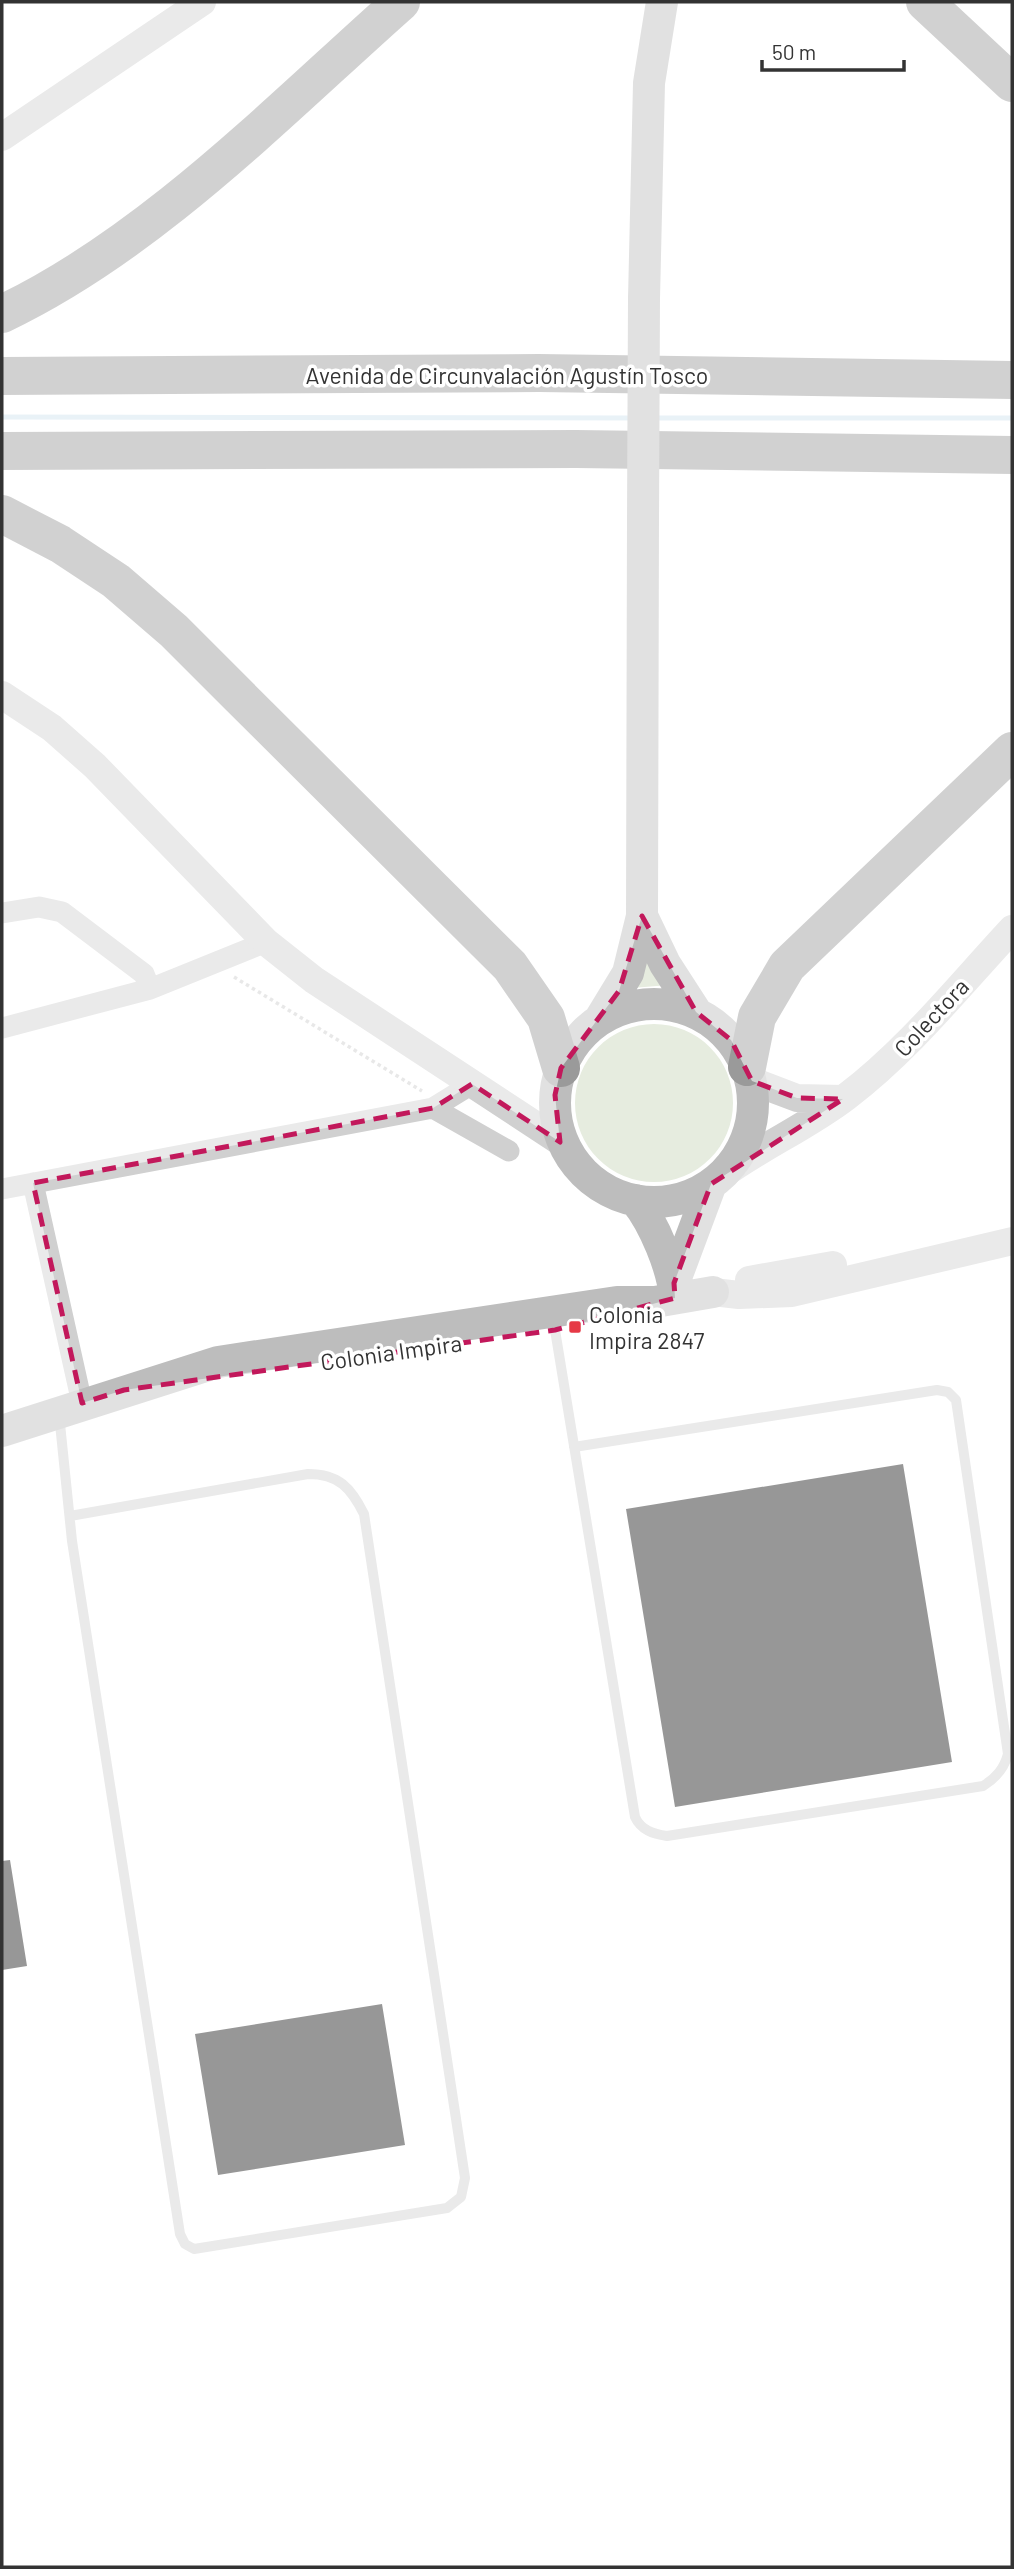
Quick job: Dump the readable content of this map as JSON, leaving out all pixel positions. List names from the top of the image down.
{
  "streets": {
    "highway": ["Avenida de Circunvalación Agustín Tosco"],
    "main road": ["Colonia Impira"],
    "street": ["Colectora"]
  },
  "places": {
    "transit": ["Colonia Impira 2847"]
  },
  "scale_bar": "50 m"
}
